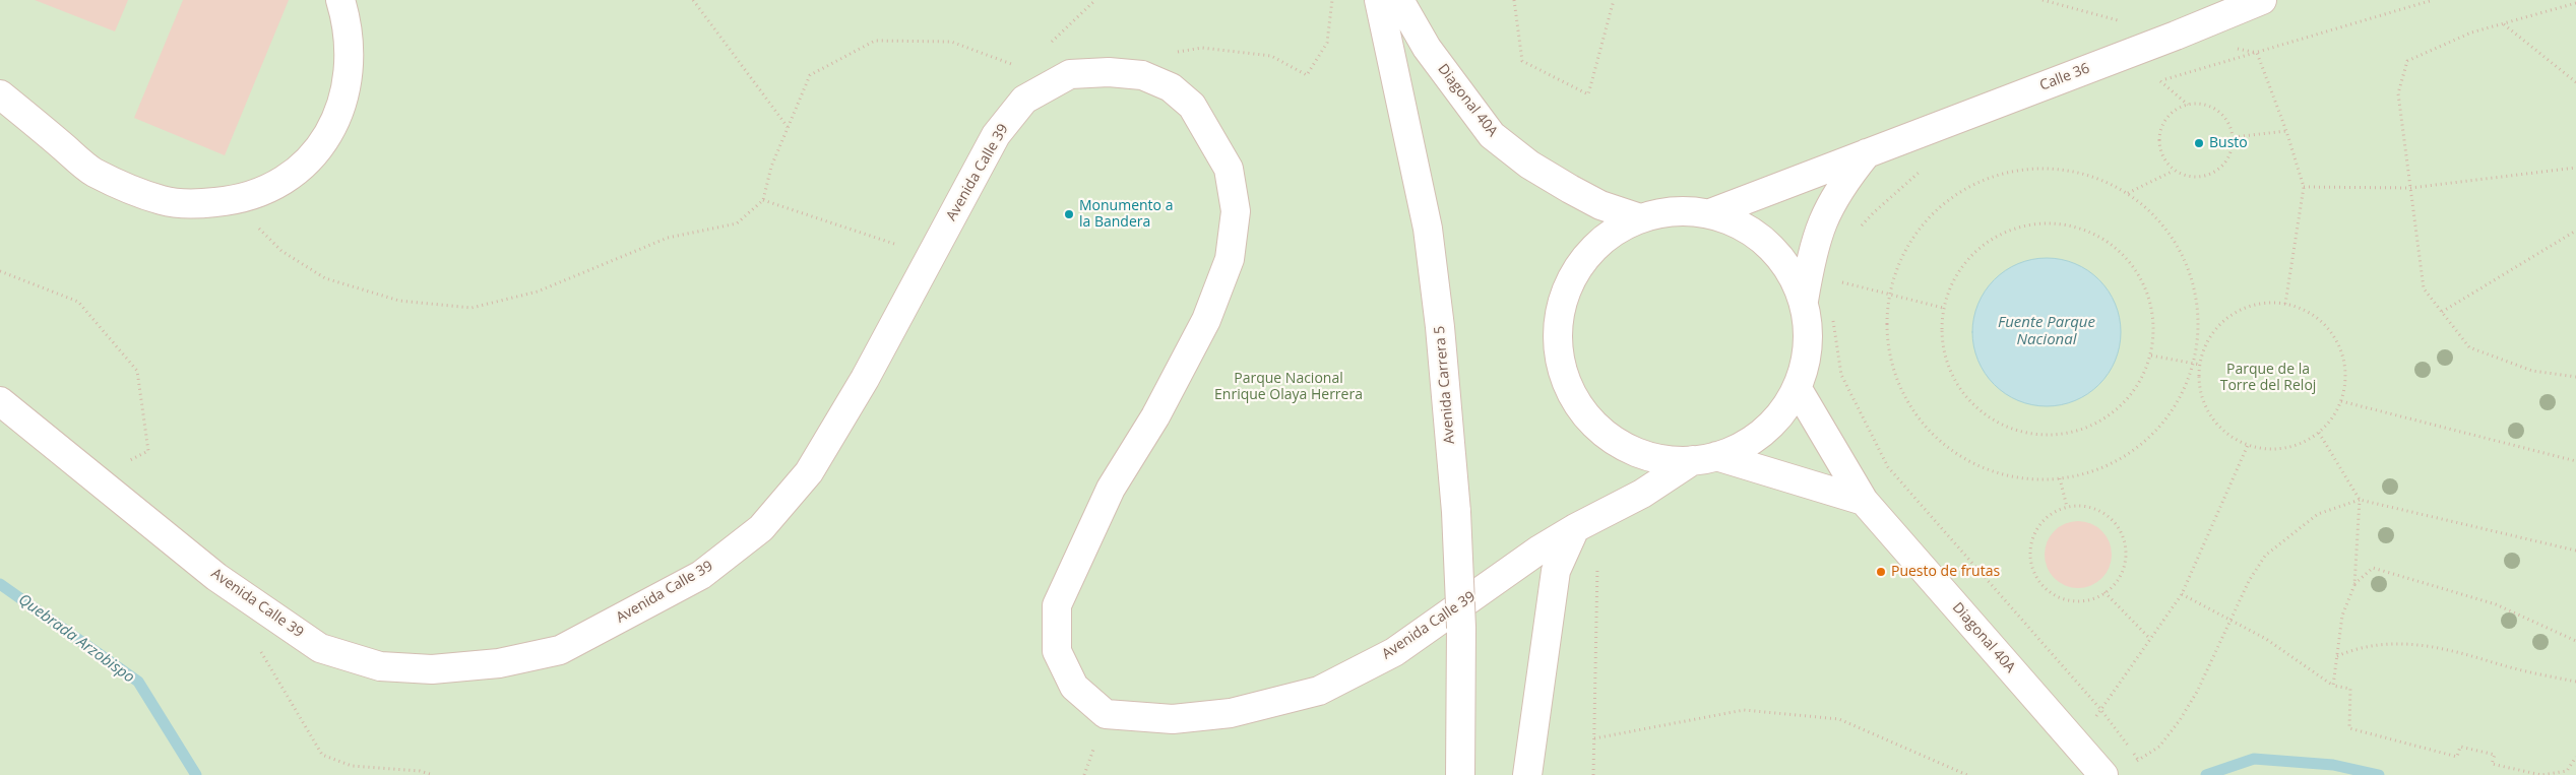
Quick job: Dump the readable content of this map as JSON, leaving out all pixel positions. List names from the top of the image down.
{
  "streets": {
    "street": [
      "Calle 36",
      "Diagonal 40A",
      "Avenida Calle 39",
      "Avenida Carrera 5"
    ]
  },
  "water": ["Fuente Parque Nacional", "Quebrada Arzobispo"],
  "parks": ["Parque de la Torre del Reloj", "Parque Nacional Enrique Olaya Herrera"],
  "places": ["Busto", "Monumento a la Bandera", "Puesto de frutas"]
}
